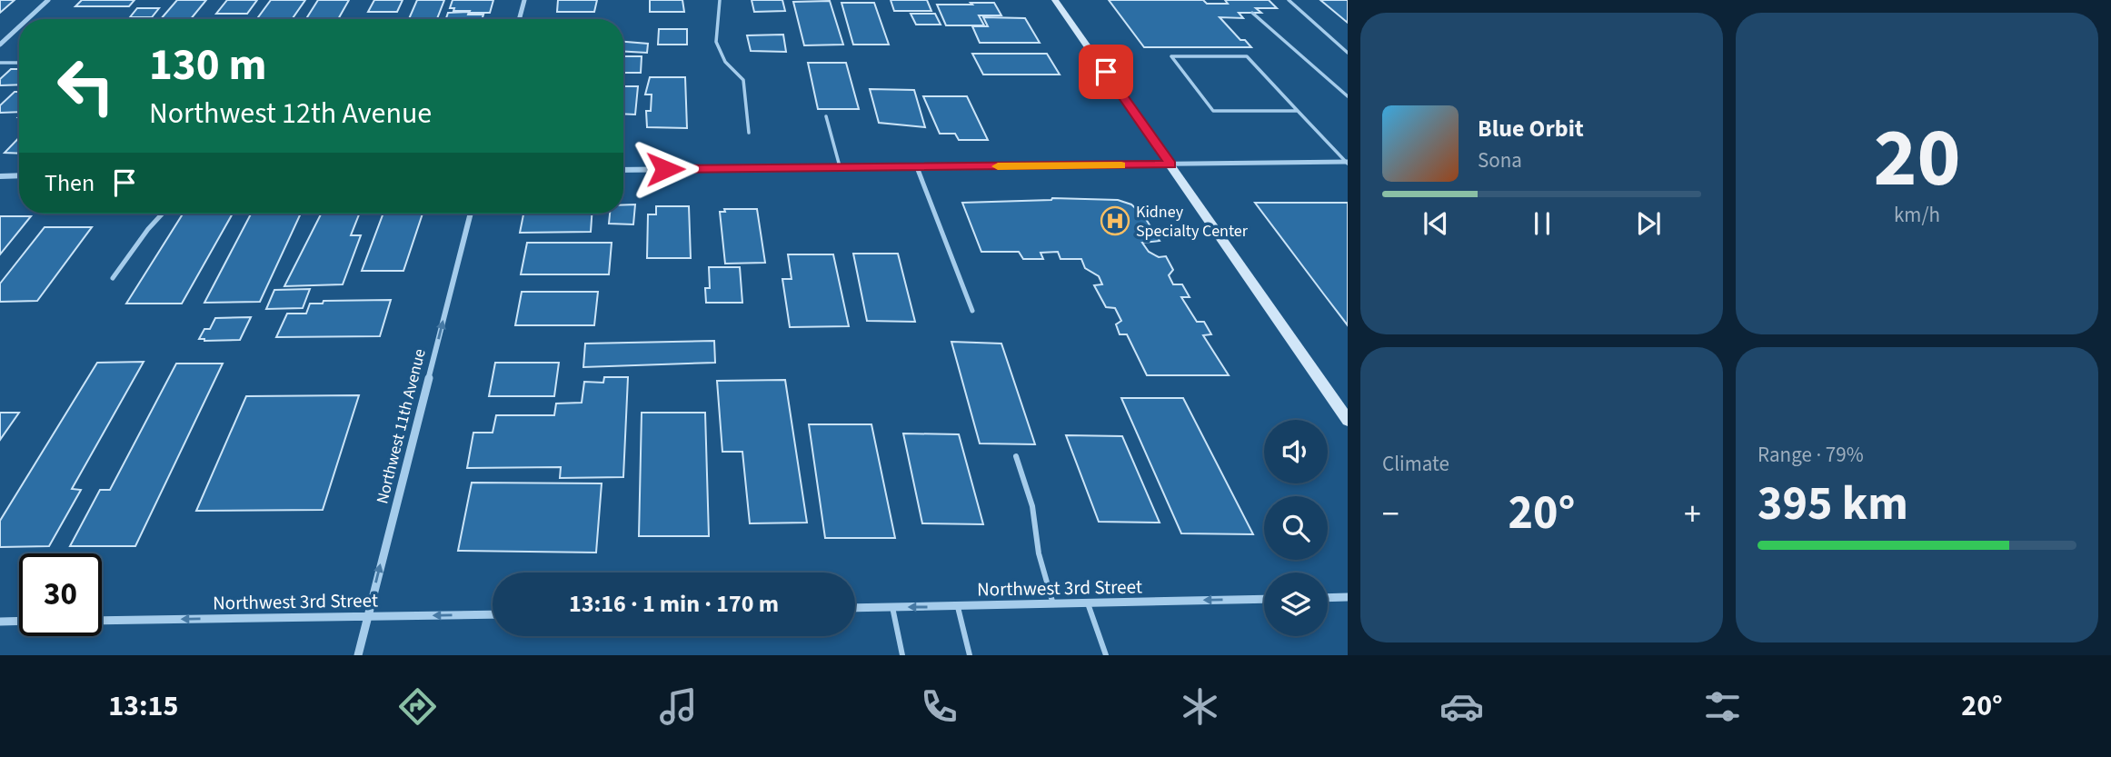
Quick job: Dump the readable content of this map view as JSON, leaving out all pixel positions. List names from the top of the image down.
{
  "streets": {
    "street": ["Northwest 11th Avenue", "Northwest 3rd Street"]
  },
  "crossings": [
    ["Northwest 11th Avenue", "Northwest 3rd Street"]
  ],
  "one_way": ["Northwest 11th Avenue", "Northwest 3rd Street"],
  "places": {
    "hospital": ["Kidney Specialty Center"]
  },
  "page": {
    "tile": [
      ["20", "km/h"],
      "Climate",
      ["Range · 79%", "395 km"]
    ],
    "turn": ["130 m", "Northwest 12th Avenue"],
    "song": ["Blue Orbit", "Sona"],
    "then": "Then",
    "heat": ["−", "20°", "+"],
    "limit": "30",
    "trip": "13:16 · 1 min · 170 m",
    "tabs": ["13:15", "20°"]
  }
}
